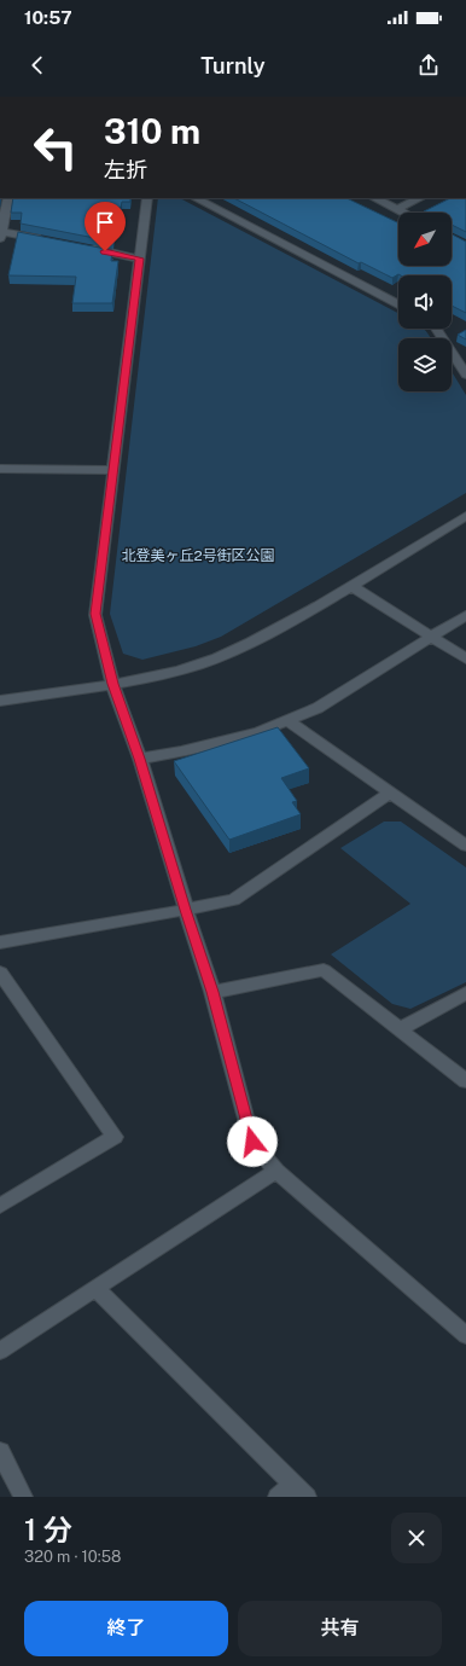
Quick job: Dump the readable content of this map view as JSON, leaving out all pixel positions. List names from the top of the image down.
{
  "parks": ["北登美ヶ丘2号街区公園"],
  "north": "bottom left",
  "page": {
    "status": "10:57",
    "header": "Turnly",
    "turn": ["310 m", "左折"],
    "heading": ["1 分", "320 m · 10:58"],
    "buttons": ["終了", "共有"]
  }
}
